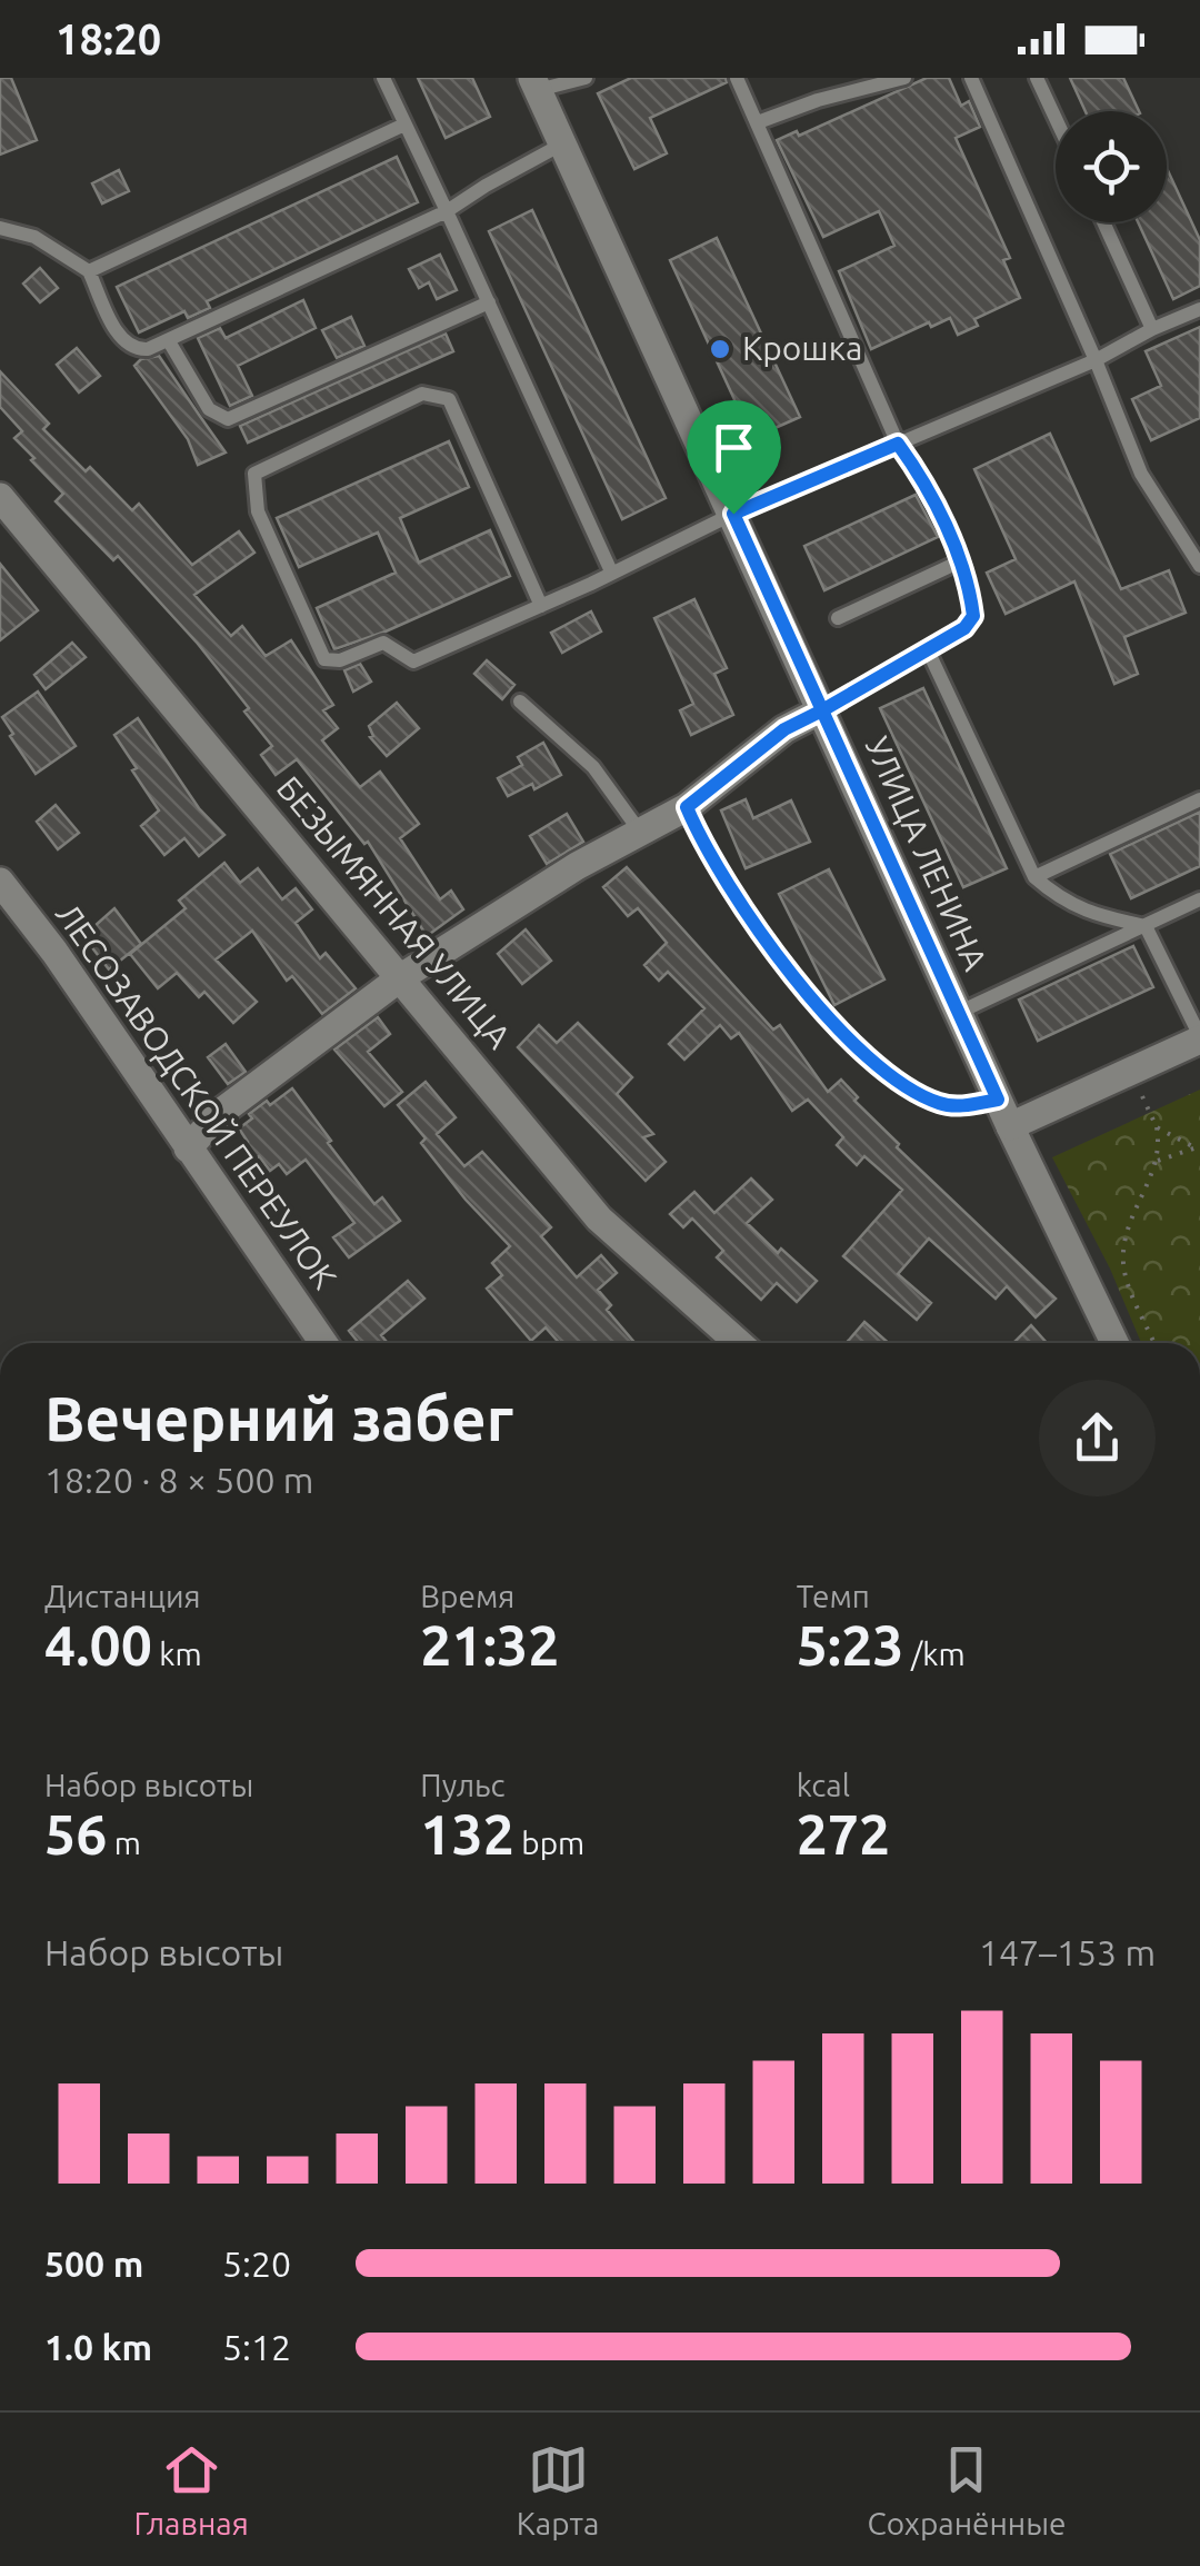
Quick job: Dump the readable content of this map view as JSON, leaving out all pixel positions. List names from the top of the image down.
{
  "streets": {
    "street": ["УЛИЦА ЛЕНИНА", "БЕЗЫМЯННАЯ УЛИЦА", "ЛЕСОЗАВОДСКОЙ ПЕРЕУЛОК"]
  },
  "places": ["Крошка"],
  "page": {
    "status": "18:20",
    "heading": ["Вечерний забег", "18:20 · 8 × 500 m"],
    "stats": [
      ["Дистанция", "4.00 km"],
      ["Время", "21:32"],
      ["Темп", "5:23 /km"],
      ["Набор высоты", "56 m"],
      ["Пульс", "132 bpm"],
      ["kcal", "272"]
    ],
    "chart": ["Набор высоты", "147–153 m"],
    "list": [
      {
        "name": "500 m",
        "note": "5:20"
      },
      {
        "name": "1.0 km",
        "note": "5:12"
      }
    ],
    "tabs": ["Главная", "Карта", "Сохранённые"]
  }
}
